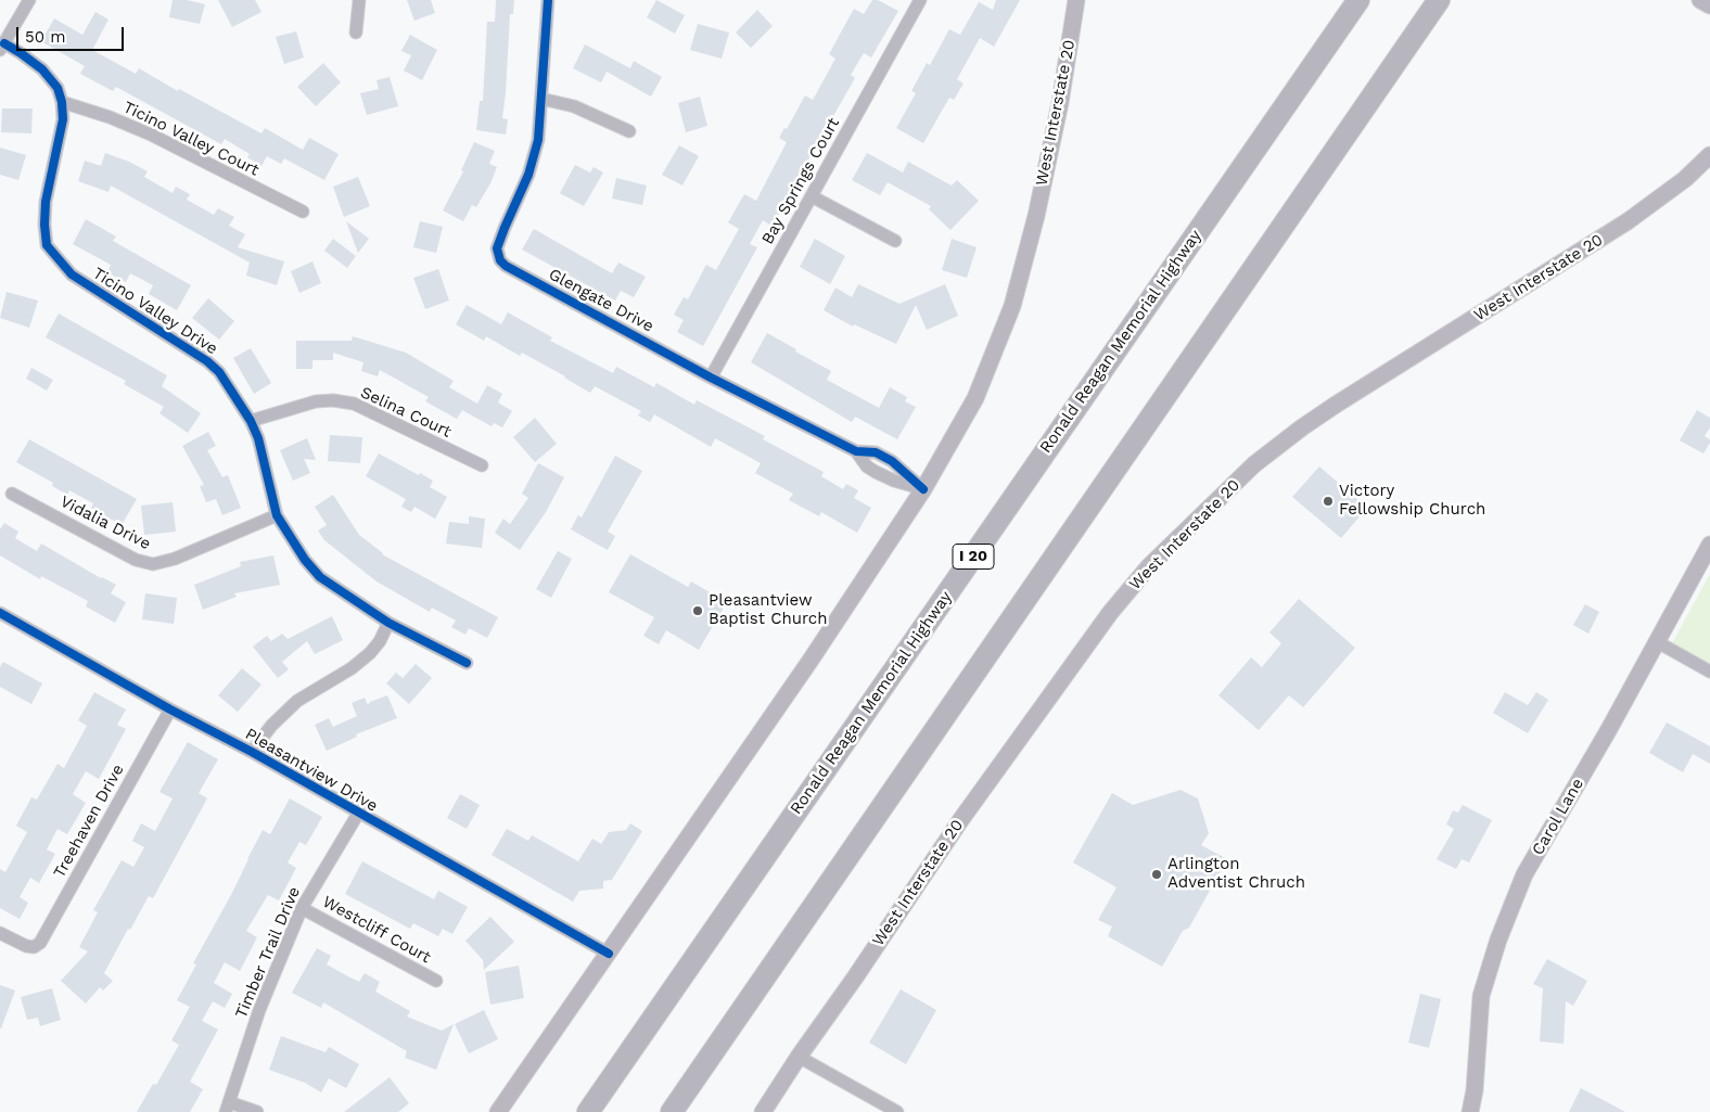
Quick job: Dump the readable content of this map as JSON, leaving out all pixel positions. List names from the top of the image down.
{
  "streets": {
    "highway": ["Ronald Reagan Memorial Highway", "I 20"],
    "main road": ["West Interstate 20", "Carol Lane"],
    "street": [
      "Ticino Valley Court",
      "Bay Springs Court",
      "Glengate Drive",
      "Ticino Valley Drive",
      "Selina Court",
      "Vidalia Drive",
      "Pleasantview Drive",
      "Treehaven Drive",
      "Westcliff Court",
      "Timber Trail Drive"
    ]
  },
  "crossings": [
    ["West Interstate 20", "Glengate Drive"],
    ["West Interstate 20", "Pleasantview Drive"],
    ["Ticino Valley Court", "Ticino Valley Drive"],
    ["Bay Springs Court", "Glengate Drive"],
    ["Ticino Valley Drive", "Selina Court"],
    ["Ticino Valley Drive", "Vidalia Drive"],
    ["Pleasantview Drive", "Treehaven Drive"],
    ["Pleasantview Drive", "Timber Trail Drive"],
    ["Westcliff Court", "Timber Trail Drive"]
  ],
  "places": ["Victory Fellowship Church", "Pleasantview Baptist Church", "Arlington Adventist Chruch"],
  "scale_bar": "50 m"
}
